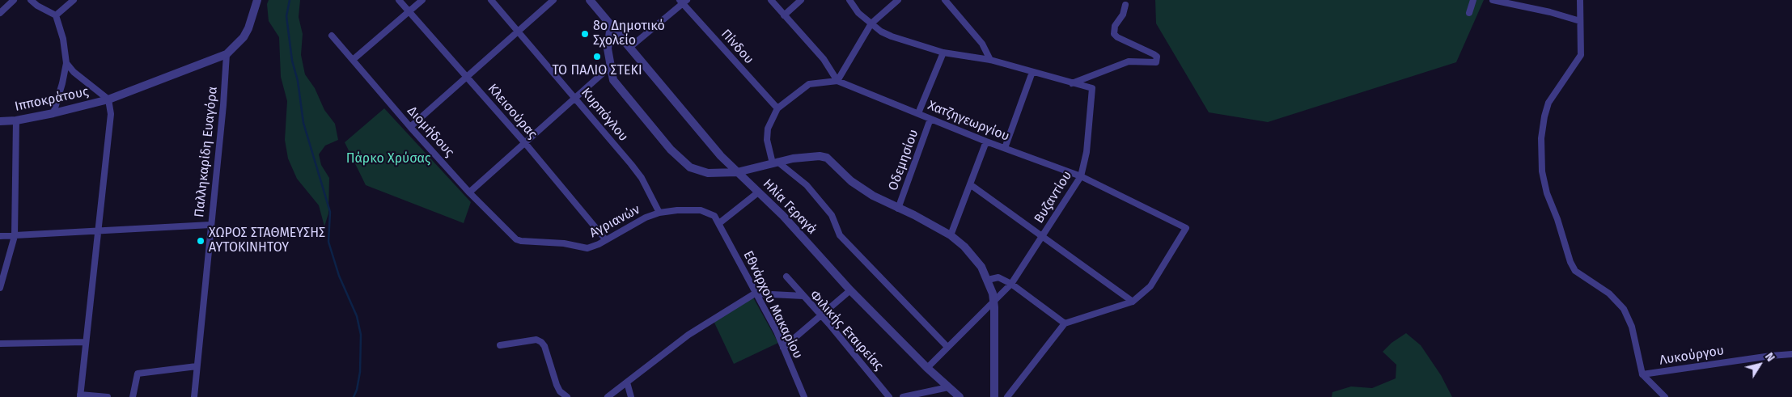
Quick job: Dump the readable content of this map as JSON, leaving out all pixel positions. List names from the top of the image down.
{
  "streets": {
    "street": [
      "Πίνδου",
      "Ιπποκράτους",
      "Κλεισούρας",
      "Κυρπόγλου",
      "Χατζηγεωργίου",
      "Διομήδους",
      "Παλληκαρίδη Ευαγόρα",
      "Οδεμησίου",
      "Βυζαντίου",
      "Ηλία Γεραγά",
      "Αγριανών",
      "Εθνάρχου Μακαρίου",
      "Φιλικής Εταιρείας",
      "Λυκούργου"
    ]
  },
  "crossings": [
    ["Ιπποκράτους", "Παλληκαρίδη Ευαγόρα"],
    ["Κλεισούρας", "Αγριανών"],
    ["Κυρπόγλου", "Αγριανών"],
    ["Χατζηγεωργίου", "Οδεμησίου"],
    ["Χατζηγεωργίου", "Βυζαντίου"],
    ["Διομήδους", "Αγριανών"],
    ["Βυζαντίου", "Ηλία Γεραγά"],
    ["Αγριανών", "Εθνάρχου Μακαρίου"],
    ["Εθνάρχου Μακαρίου", "Φιλικής Εταιρείας"]
  ],
  "parks": ["Πάρκο Χρύσας"],
  "places": ["8ο Δημοτικό Σχολείο", "ΤΟ ΠΑΛΙΟ ΣΤΕΚΙ", "ΧΩΡΟΣ ΣΤΑΘΜΕΥΣΗΣ ΑΥΤΟΚΙΝΗΤΟΥ"],
  "north": "top right"
}
